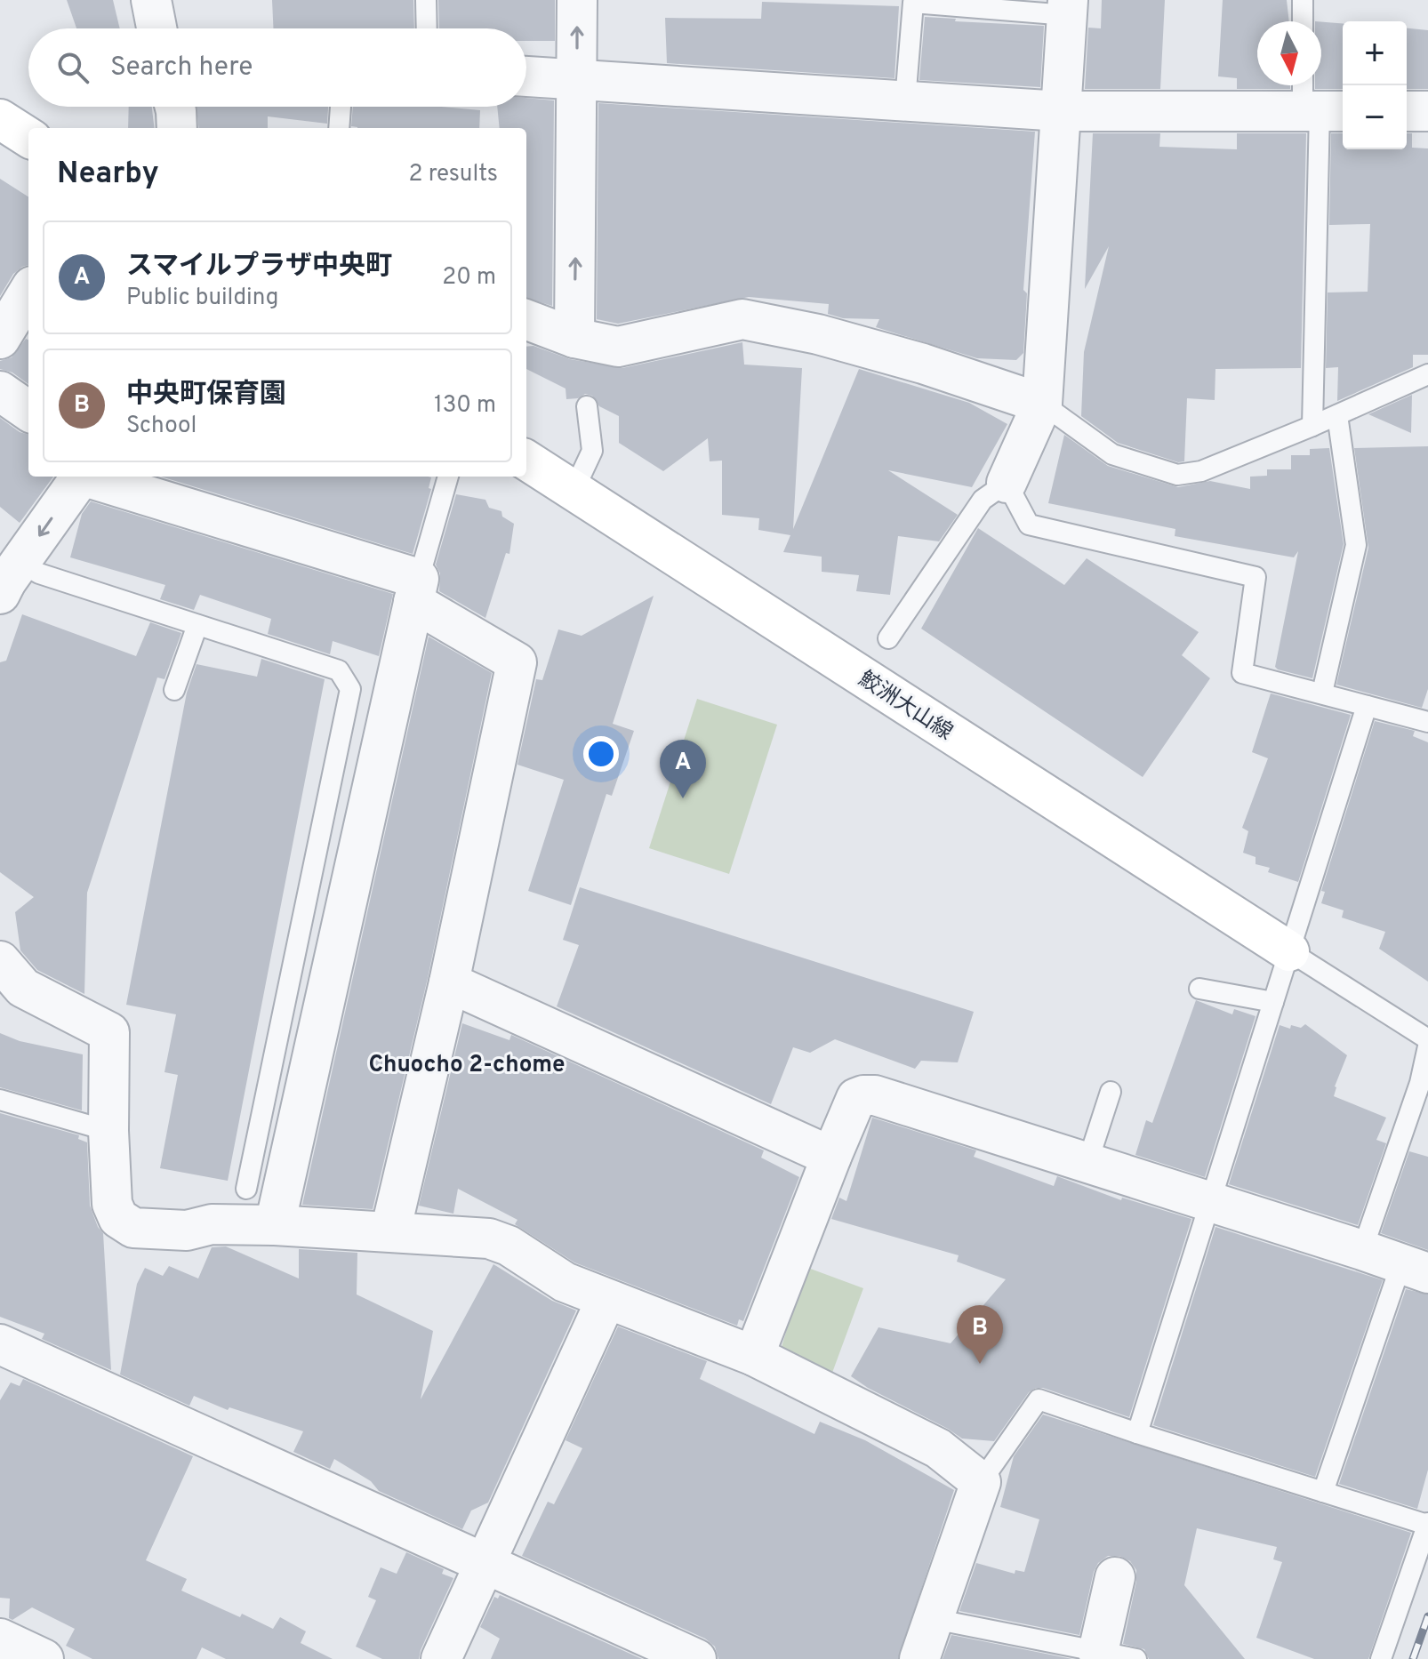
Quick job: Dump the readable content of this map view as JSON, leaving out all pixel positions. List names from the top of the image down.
{
  "streets": {
    "main road": ["鮫洲大山線"]
  },
  "districts": ["Chuocho 2-chome"],
  "north": "bottom",
  "page": {
    "map_buttons": ["+", "−"],
    "search": "Search here",
    "heading": ["Nearby", "2 results"],
    "list": [
      {
        "mark": "A",
        "name": "スマイルプラザ中央町",
        "note": "Public building",
        "value": "20 m"
      },
      {
        "mark": "B",
        "name": "中央町保育園",
        "note": "School",
        "value": "130 m"
      }
    ],
    "pins": ["A", "B"]
  }
}
